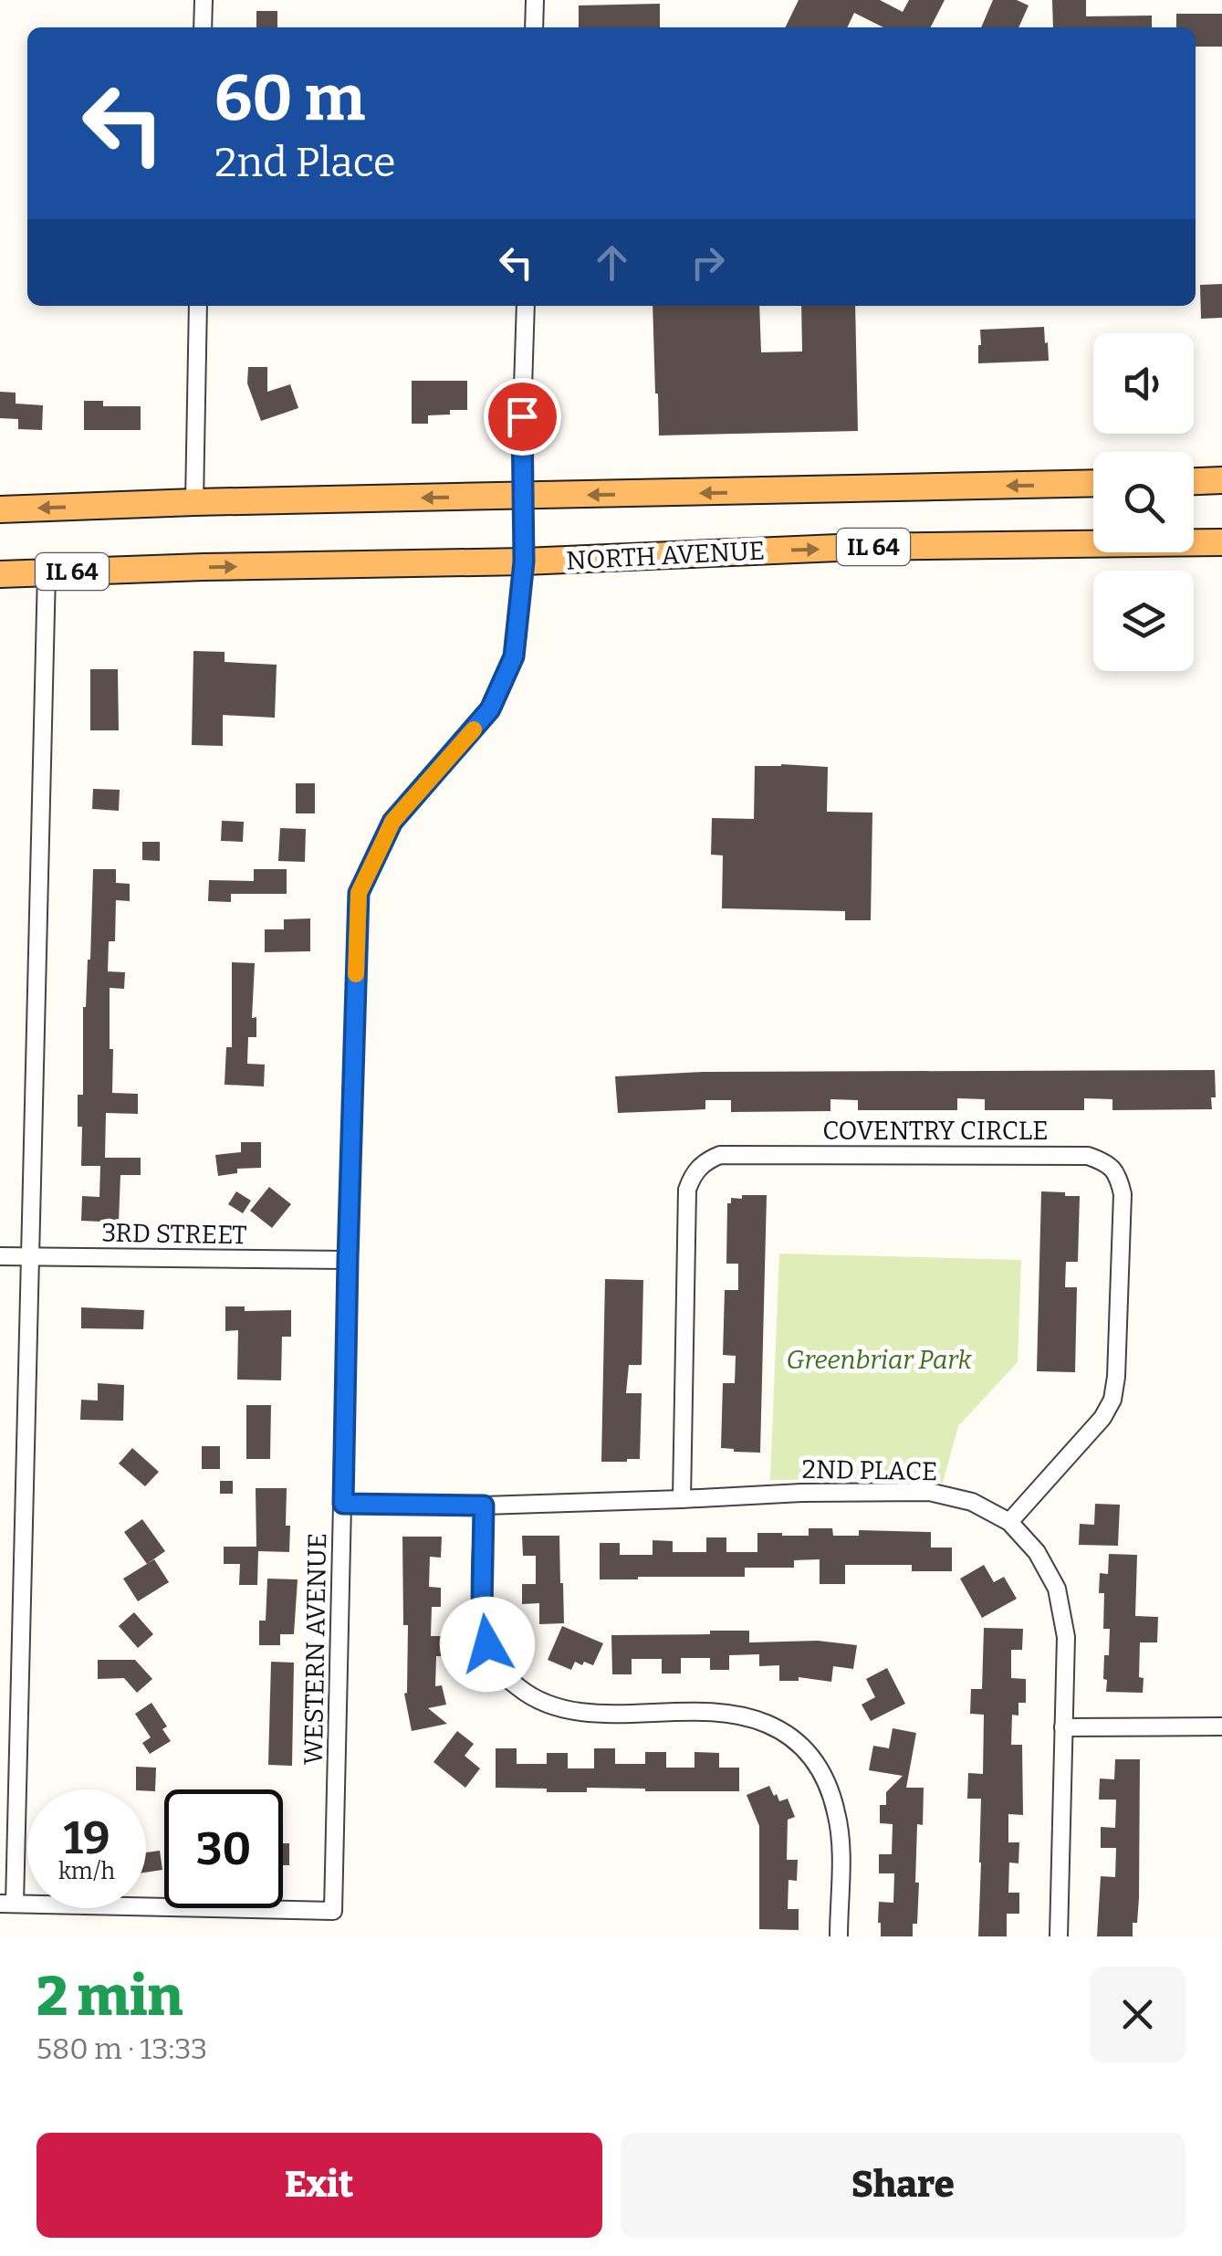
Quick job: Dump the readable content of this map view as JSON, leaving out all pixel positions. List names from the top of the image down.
{
  "streets": {
    "main road": ["IL 64", "NORTH AVENUE"],
    "street": [
      "COVENTRY CIRCLE",
      "3RD STREET",
      "2ND PLACE",
      "WESTERN AVENUE"
    ]
  },
  "crossings": [
    ["NORTH AVENUE", "WESTERN AVENUE"],
    ["COVENTRY CIRCLE", "2ND PLACE"],
    ["3RD STREET", "WESTERN AVENUE"],
    ["2ND PLACE", "WESTERN AVENUE"]
  ],
  "parks": ["Greenbriar Park"],
  "page": {
    "turn": ["60 m", "2nd Place"],
    "speed": "19 km/h",
    "limit": "30",
    "heading": ["2 min", "580 m · 13:33"],
    "buttons": ["Exit", "Share"]
  }
}
